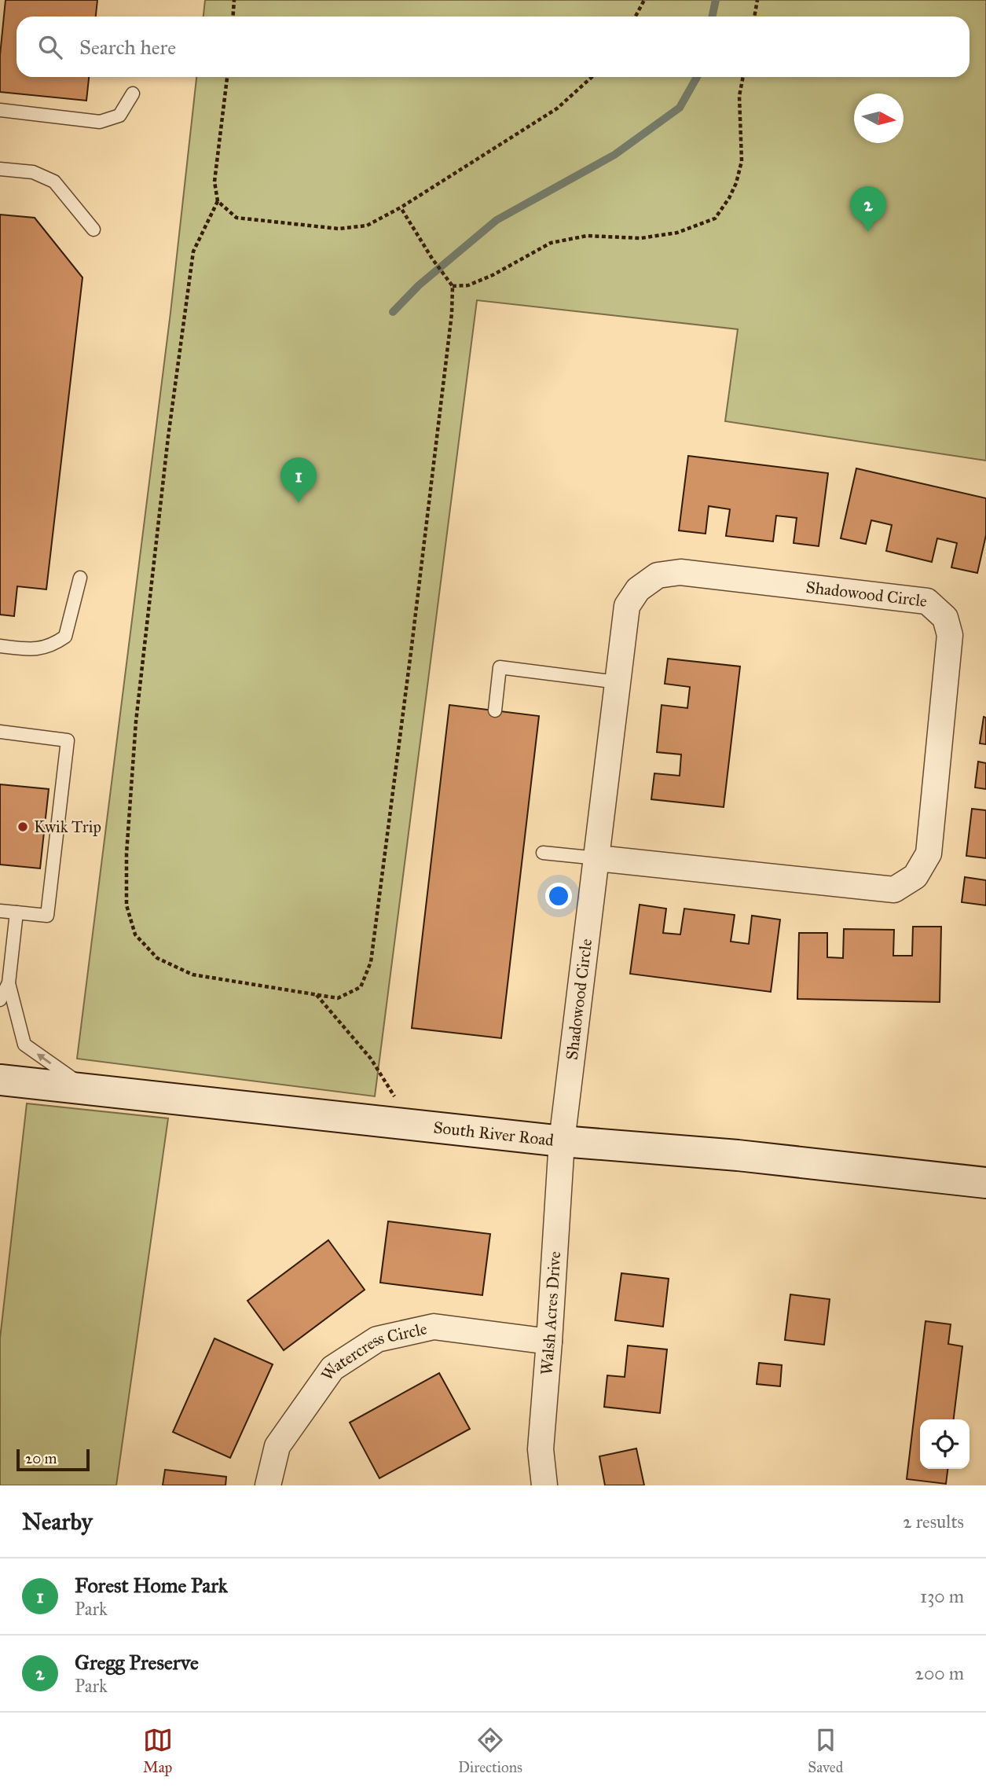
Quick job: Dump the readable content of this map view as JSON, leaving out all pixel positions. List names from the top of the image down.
{
  "streets": {
    "street": [
      "Shadowood Circle",
      "South River Road",
      "Walsh Acres Drive",
      "Watercress Circle"
    ]
  },
  "crossings": [
    ["Shadowood Circle", "South River Road"],
    ["Shadowood Circle", "Walsh Acres Drive"],
    ["South River Road", "Walsh Acres Drive"],
    ["Walsh Acres Drive", "Watercress Circle"]
  ],
  "places": ["Kwik Trip"],
  "scale_bar": "20 m",
  "north": "right",
  "page": {
    "search": "Search here",
    "pins": ["2", "1"],
    "scale": "20 m",
    "heading": ["Nearby", "2 results"],
    "list": [
      {
        "mark": "1",
        "name": "Forest Home Park",
        "note": "Park",
        "value": "130 m"
      },
      {
        "mark": "2",
        "name": "Gregg Preserve",
        "note": "Park",
        "value": "200 m"
      }
    ],
    "nav": ["Map", "Directions", "Saved"]
  }
}
